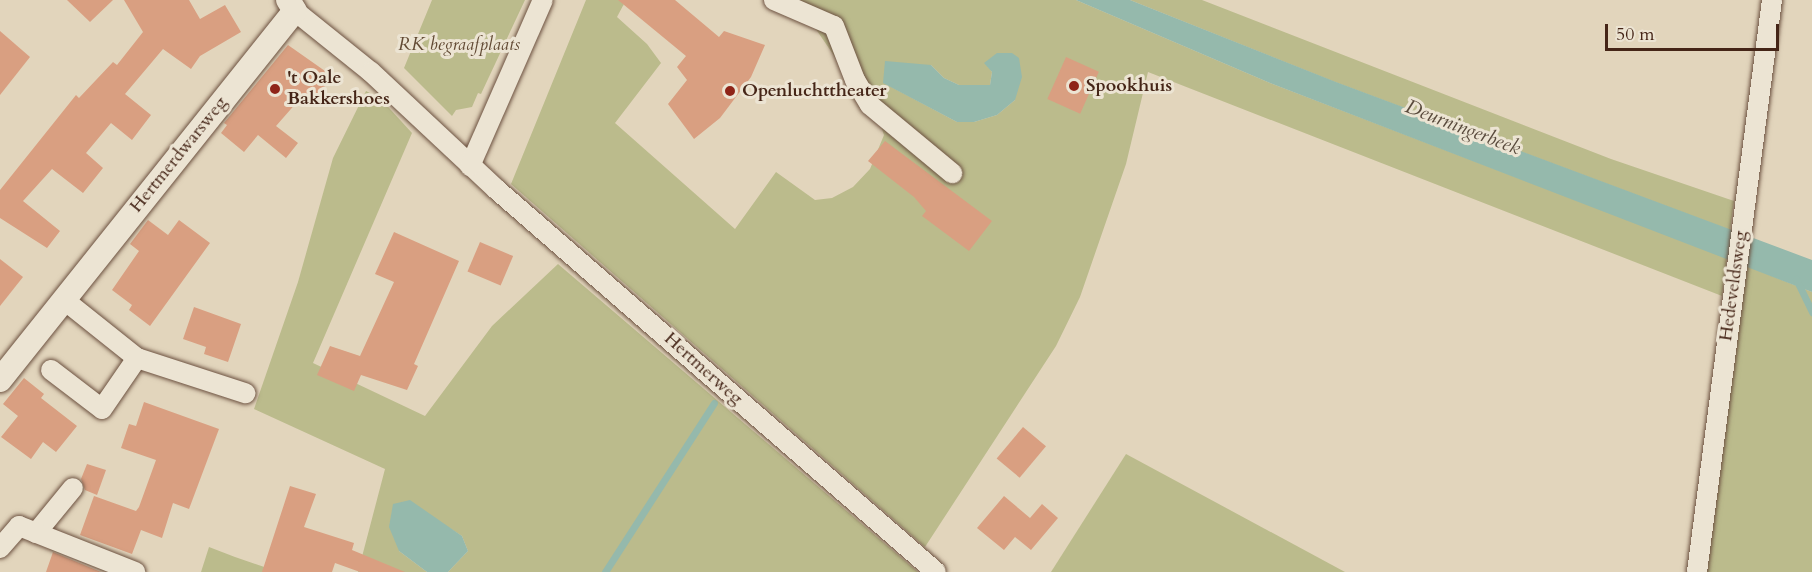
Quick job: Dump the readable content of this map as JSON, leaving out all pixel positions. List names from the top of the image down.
{
  "streets": {
    "street": ["Hertmerdwarsweg", "Hedeveldsweg", "Hertmerweg"]
  },
  "crossings": [
    ["Hertmerdwarsweg", "Hertmerweg"]
  ],
  "water": ["Deurningerbeek"],
  "parks": ["RK begraafplaats"],
  "places": ["Spookhuis", "'t Oale Bakkershoes", "Openluchttheater"],
  "scale_bar": "50 m"
}
